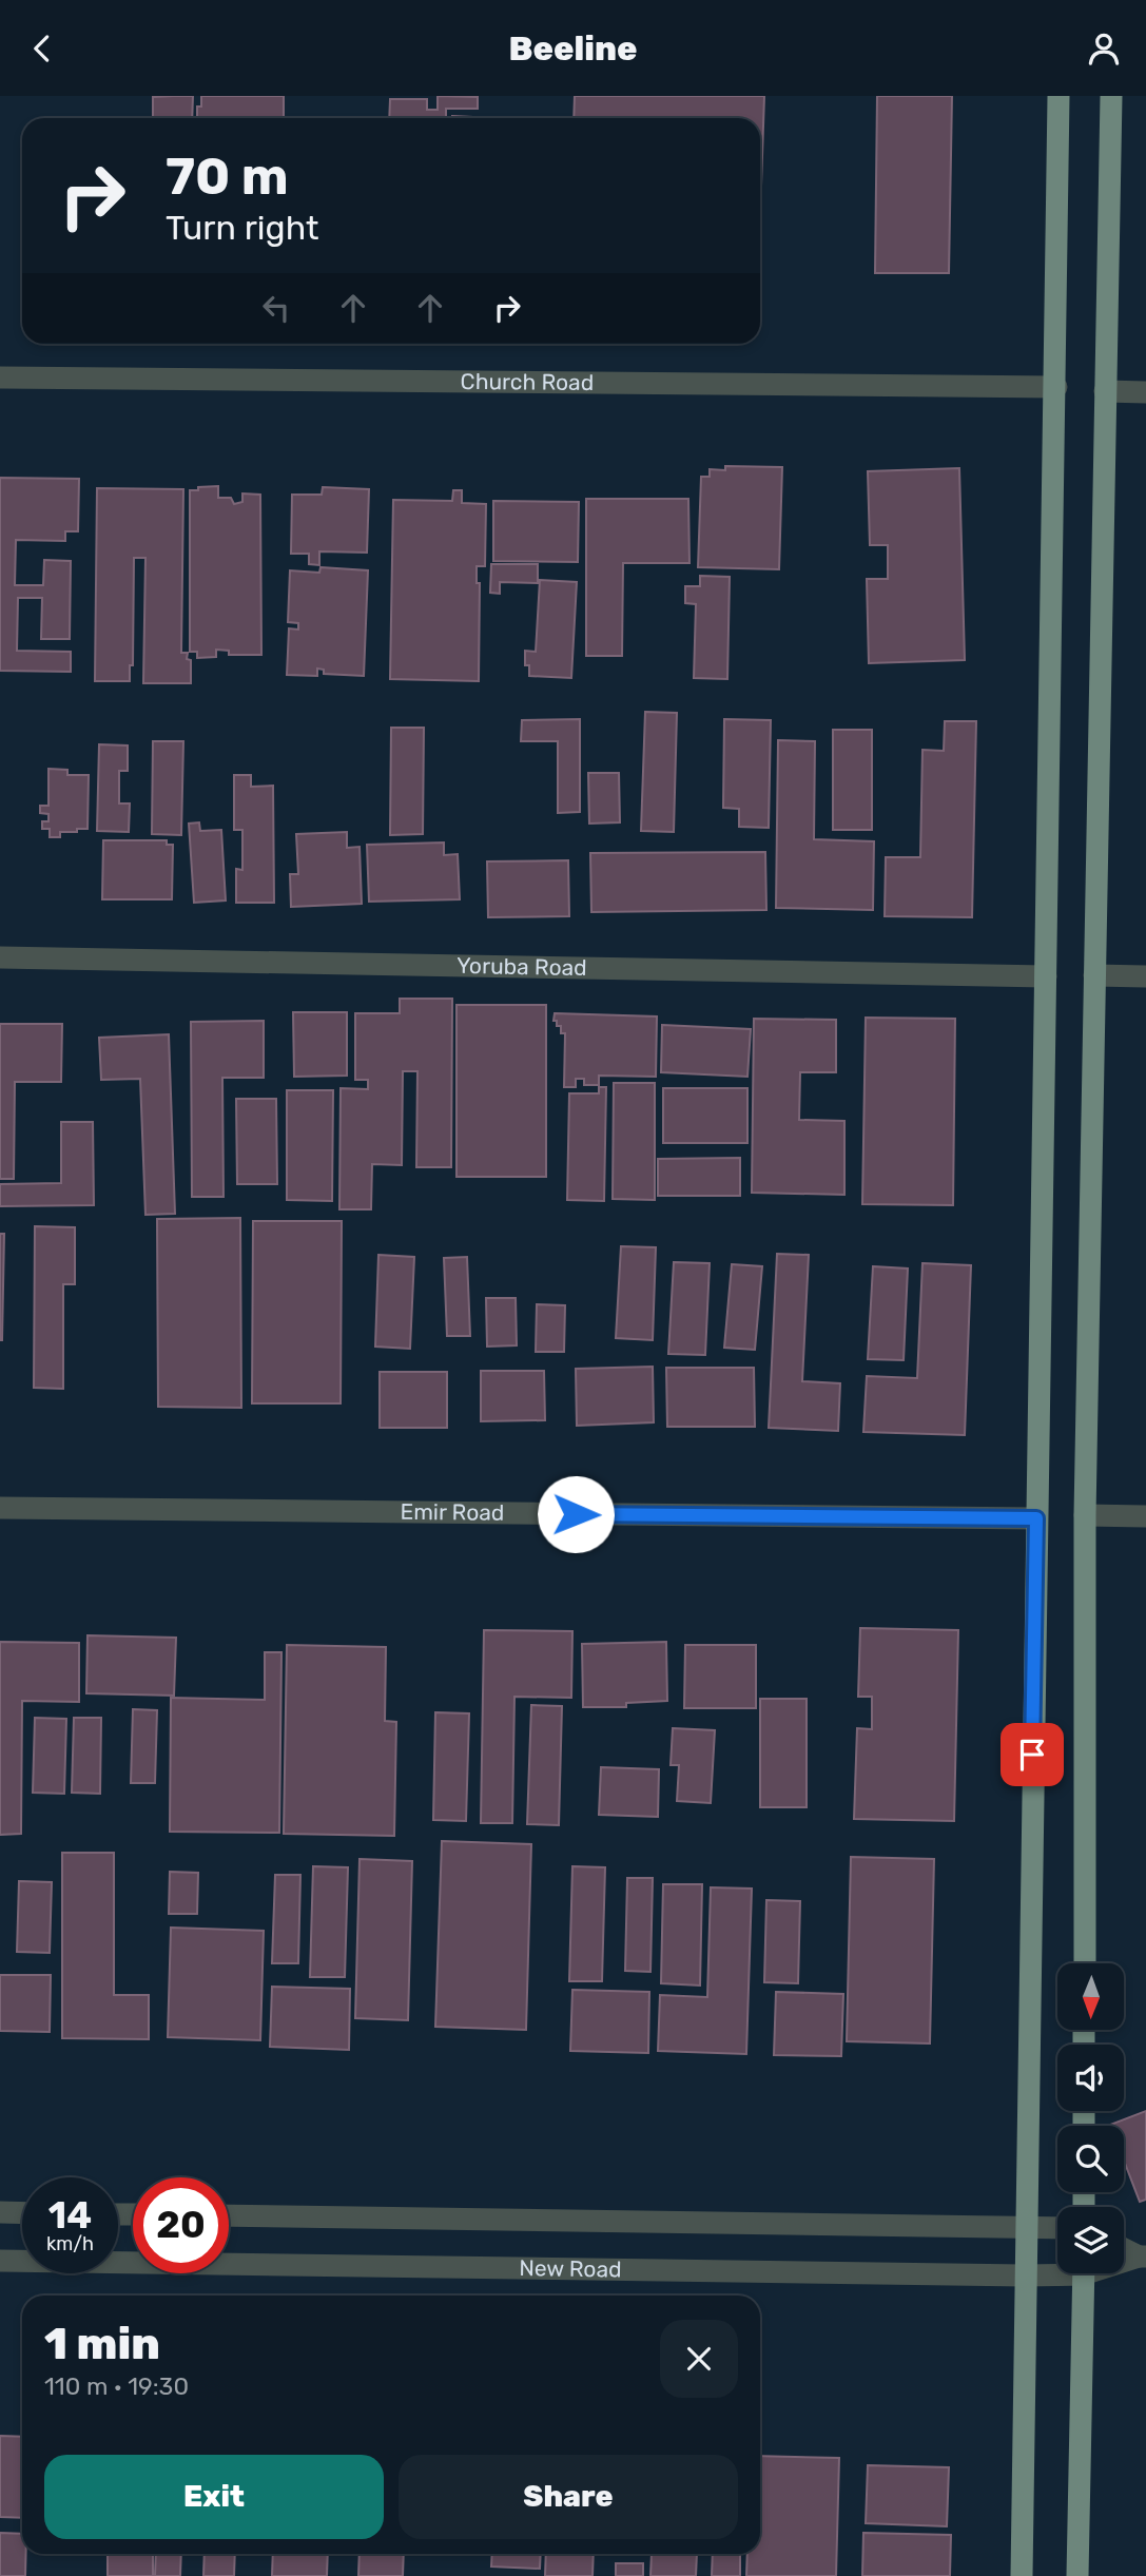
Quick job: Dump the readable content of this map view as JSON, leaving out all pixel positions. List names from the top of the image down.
{
  "streets": {
    "street": [
      "Church Road",
      "Yoruba Road",
      "Emir Road",
      "New Road"
    ]
  },
  "north": "bottom",
  "page": {
    "header": "Beeline",
    "turn": ["70 m", "Turn right"],
    "speed": "14 km/h",
    "limit": "20",
    "heading": ["1 min", "110 m · 19:30"],
    "buttons": ["Exit", "Share"]
  }
}
